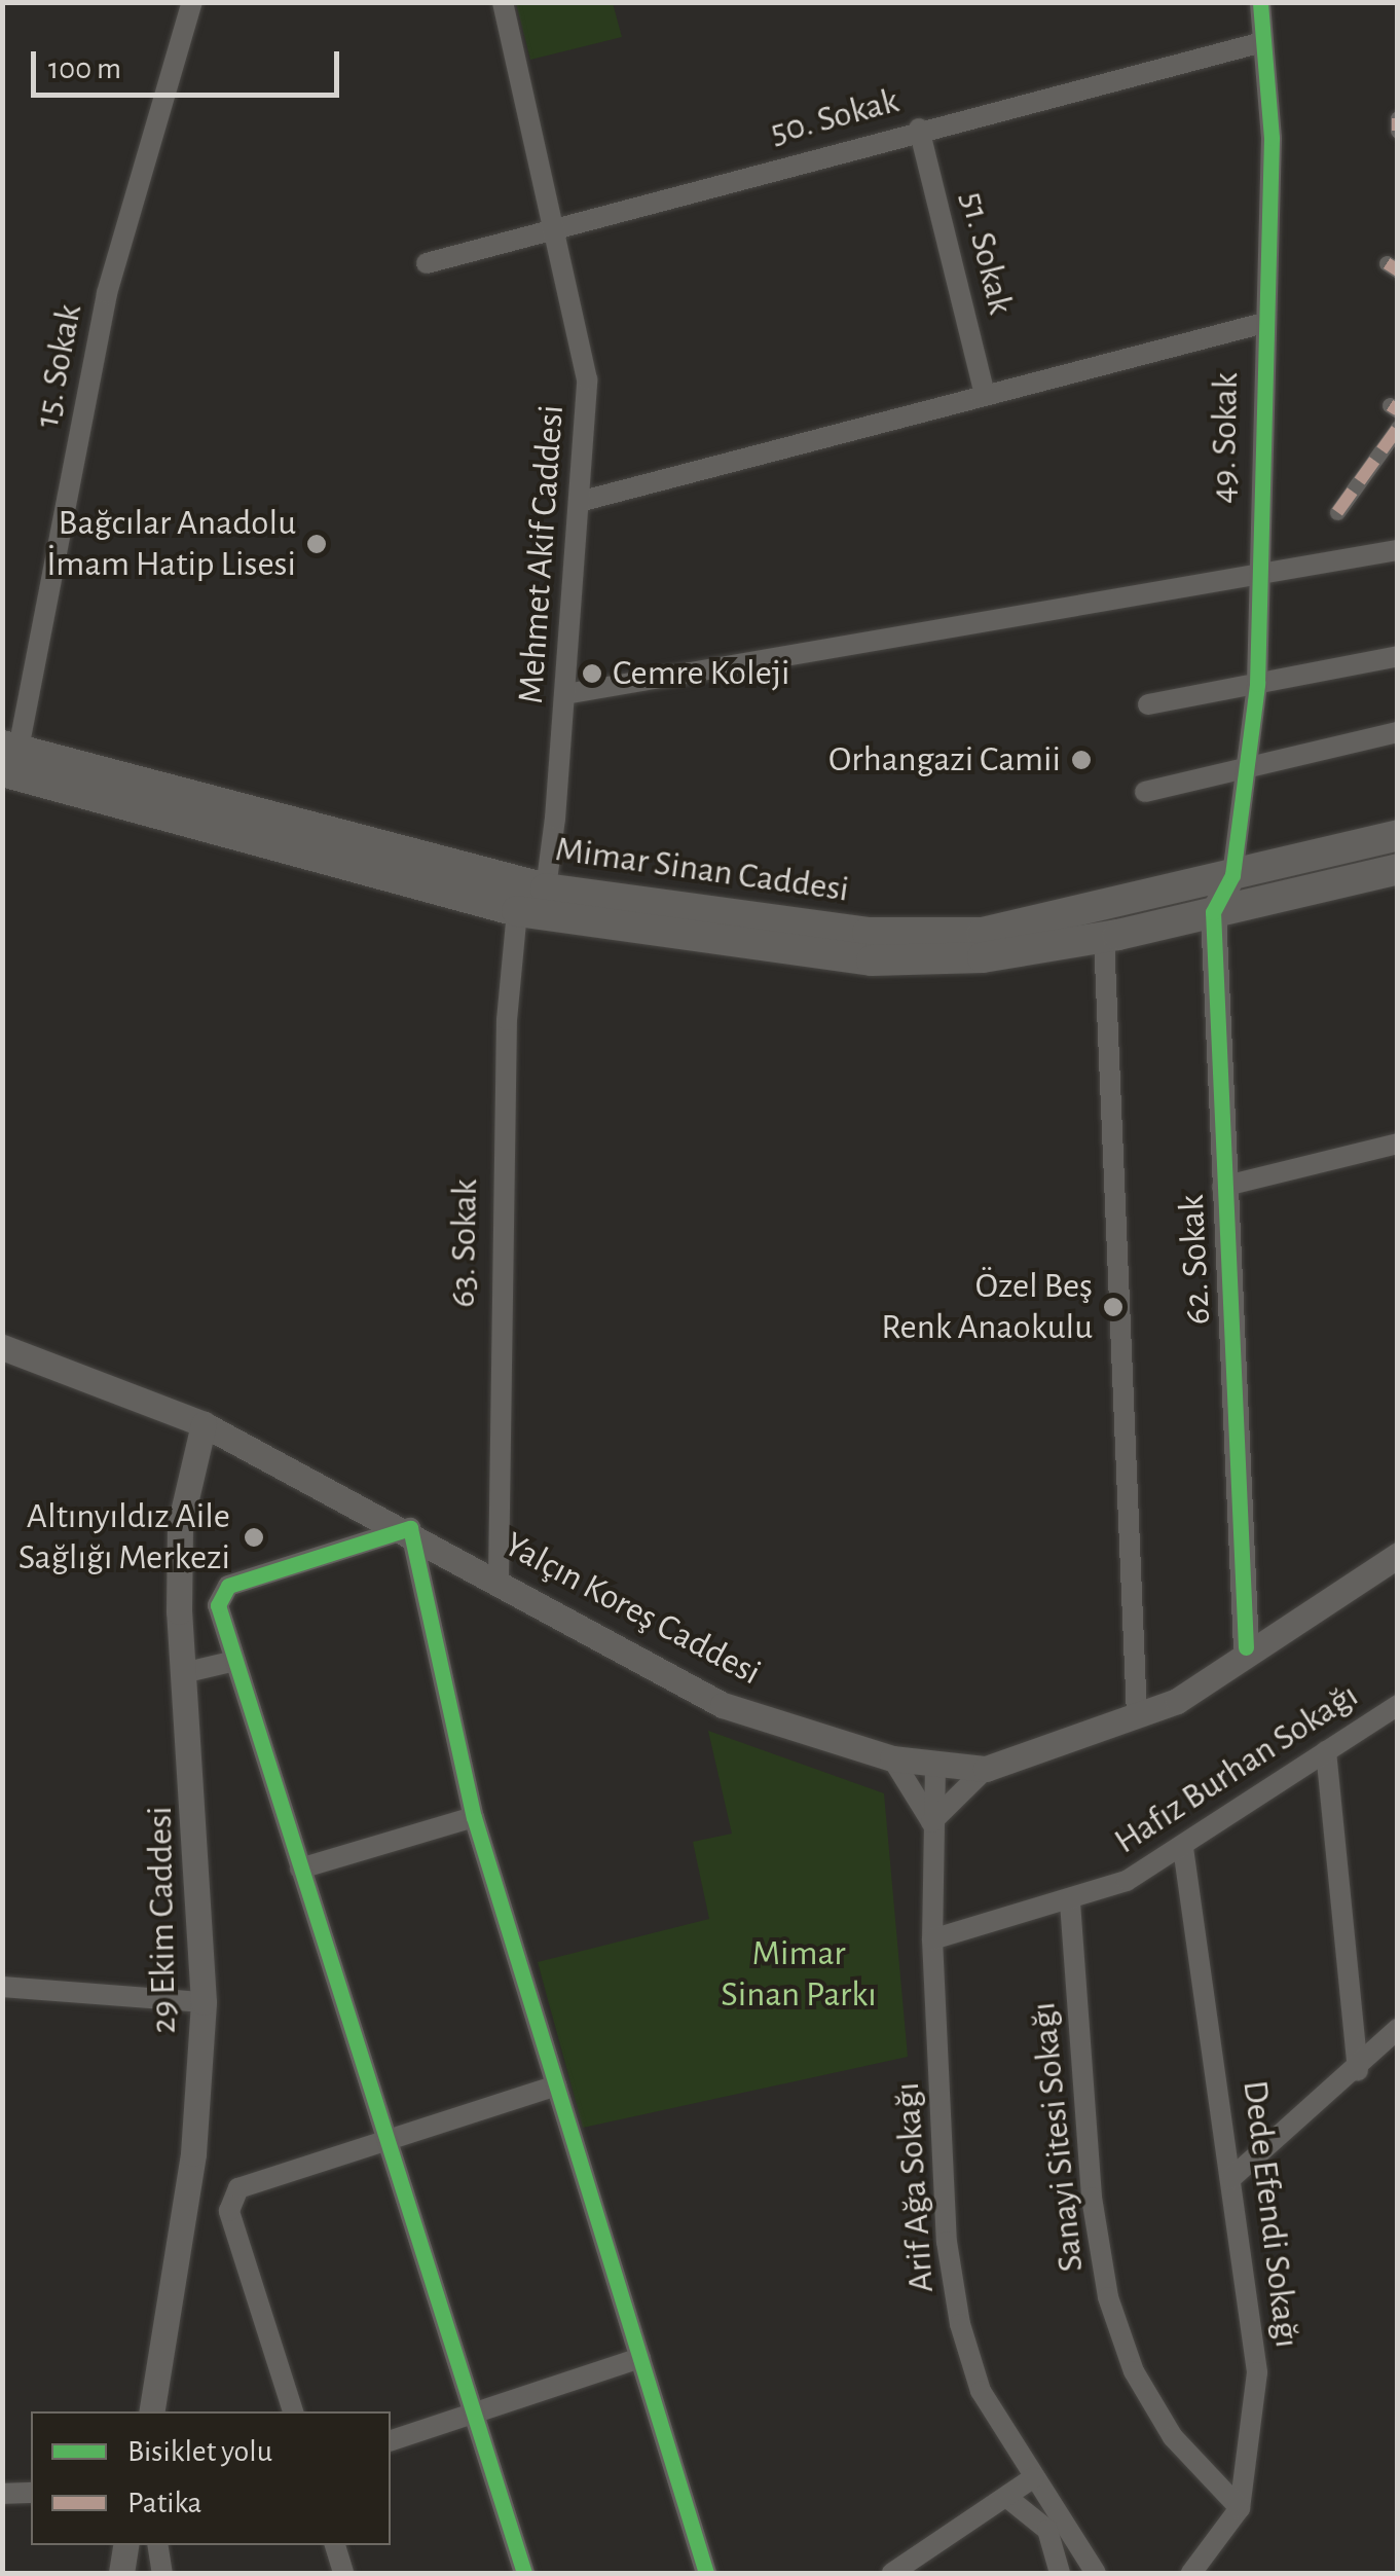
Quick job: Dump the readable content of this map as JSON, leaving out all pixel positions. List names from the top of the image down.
{
  "streets": {
    "main road": ["Mimar Sinan Caddesi"],
    "street": [
      "50. Sokak",
      "51. Sokak",
      "15. Sokak",
      "49. Sokak",
      "Mehmet Akif Caddesi",
      "63. Sokak",
      "62. Sokak",
      "Yalçın Koreş Caddesi",
      "Hafız Burhan Sokağı",
      "29 Ekim Caddesi",
      "Sanayi Sitesi Sokağı",
      "Arif Ağa Sokağı",
      "Dede Efendi Sokağı"
    ]
  },
  "crossings": [
    ["50. Sokak", "51. Sokak"],
    ["50. Sokak", "49. Sokak"],
    ["50. Sokak", "Mehmet Akif Caddesi"],
    ["15. Sokak", "Mimar Sinan Caddesi"],
    ["49. Sokak", "Mimar Sinan Caddesi"],
    ["49. Sokak", "62. Sokak"],
    ["Mehmet Akif Caddesi", "Mimar Sinan Caddesi"],
    ["Mimar Sinan Caddesi", "63. Sokak"],
    ["Mimar Sinan Caddesi", "62. Sokak"],
    ["63. Sokak", "Yalçın Koreş Caddesi"],
    ["62. Sokak", "Yalçın Koreş Caddesi"],
    ["Yalçın Koreş Caddesi", "29 Ekim Caddesi"],
    ["Yalçın Koreş Caddesi", "Arif Ağa Sokağı"],
    ["Hafız Burhan Sokağı", "Sanayi Sitesi Sokağı"],
    ["Hafız Burhan Sokağı", "Arif Ağa Sokağı"],
    ["Hafız Burhan Sokağı", "Dede Efendi Sokağı"],
    ["Sanayi Sitesi Sokağı", "Dede Efendi Sokağı"]
  ],
  "parks": ["Mimar Sinan Parkı"],
  "places": [
    "Bağcılar Anadolu İmam Hatip Lisesi",
    "Cemre Koleji",
    "Orhangazi Camii",
    "Özel Beş Renk Anaokulu",
    "Altınyıldız Aile Sağlığı Merkezi"
  ],
  "legend": ["Bisiklet yolu", "Patika"],
  "scale_bar": "100 m"
}
